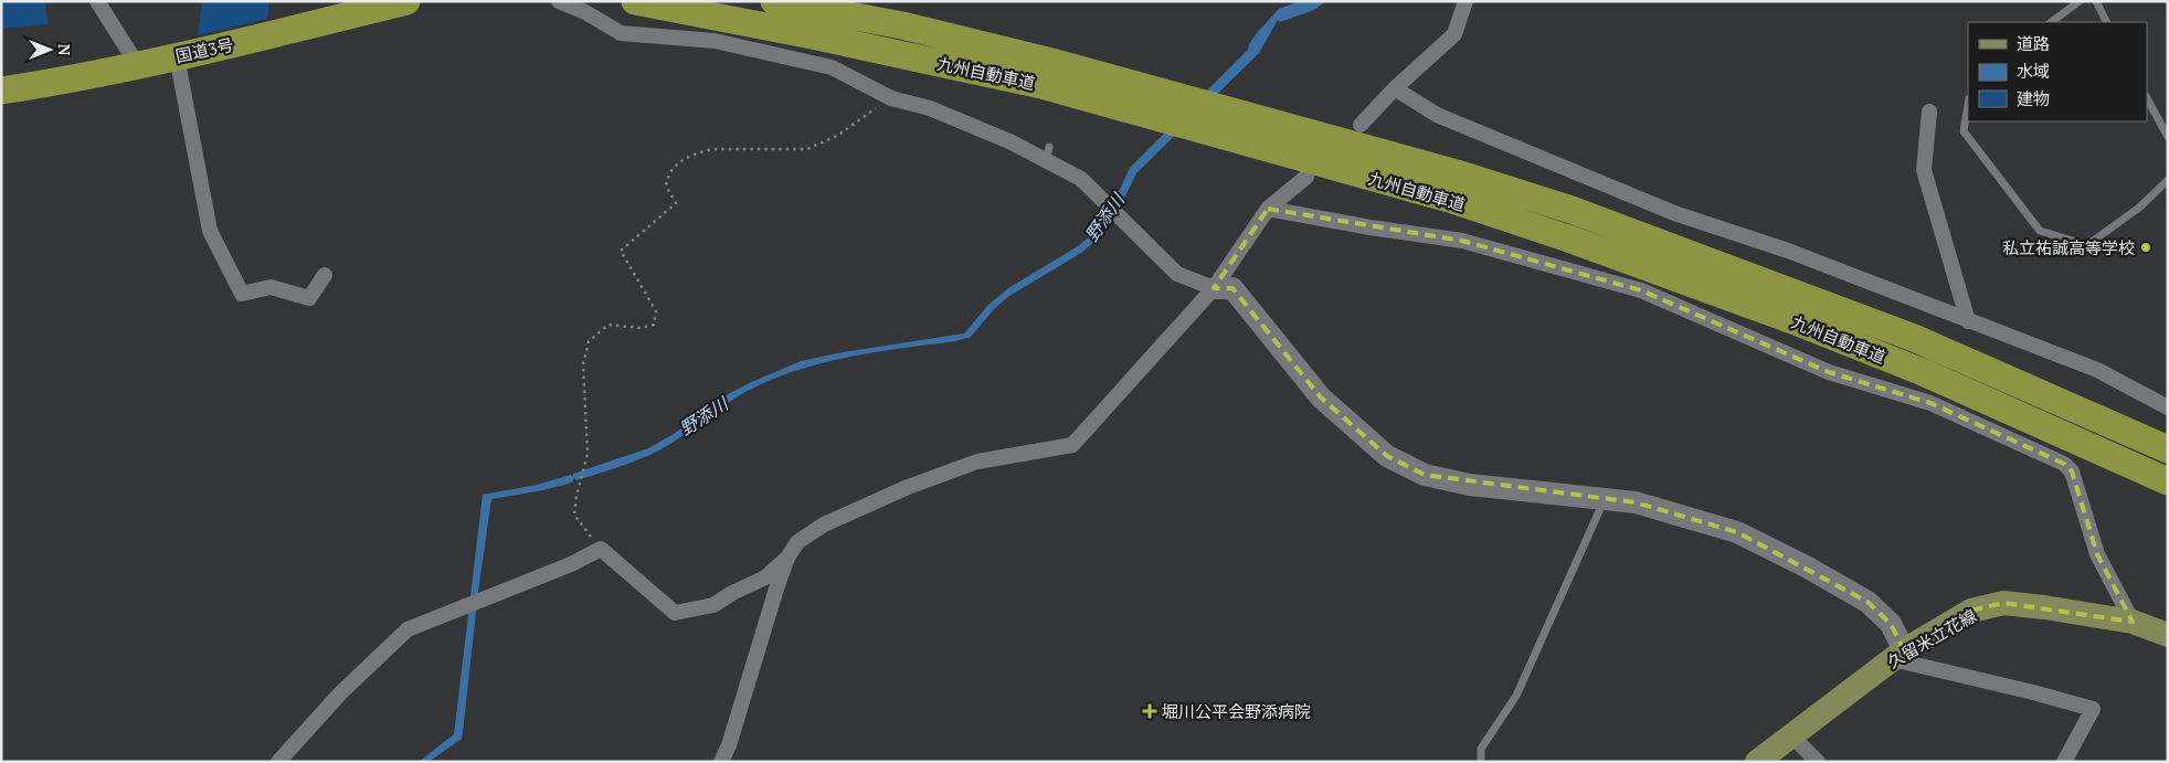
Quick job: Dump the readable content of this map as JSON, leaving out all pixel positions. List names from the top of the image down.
{
  "streets": {
    "highway": ["国道3号", "九州自動車道"],
    "main road": ["久留米立花線"]
  },
  "water": ["野添川"],
  "places": {
    "other": ["私立祐誠高等学校"],
    "health": ["堀川公平会野添病院"]
  },
  "legend": ["道路", "水域", "建物"],
  "north": "right"
}
